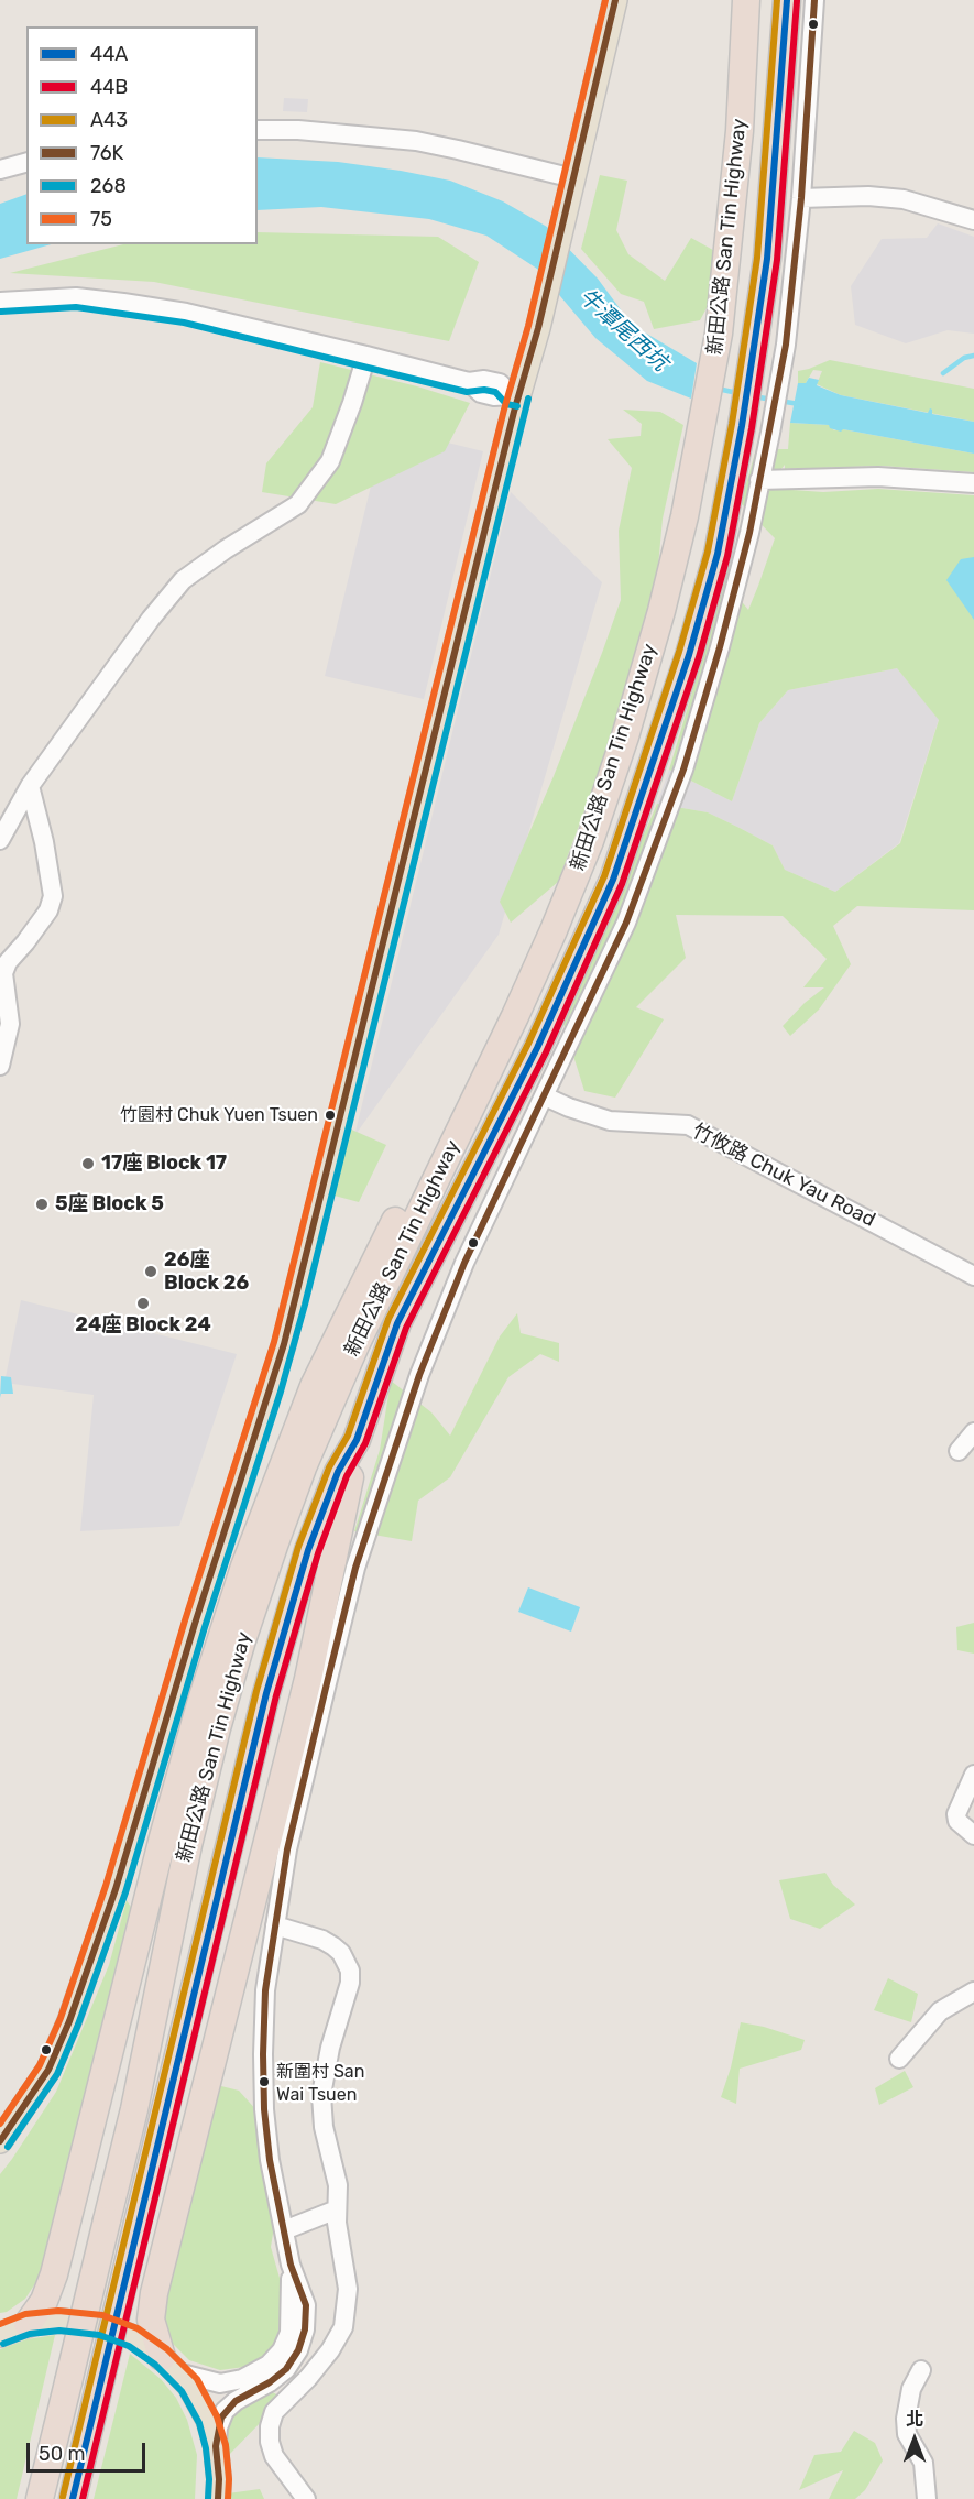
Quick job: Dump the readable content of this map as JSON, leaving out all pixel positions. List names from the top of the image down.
{
  "streets": {
    "highway": ["新田公路 San Tin Highway"],
    "street": ["竹攸路 Chuk Yau Road"]
  },
  "water": ["牛潭尾西坑"],
  "places": [
    "竹園村 Chuk Yuen Tsuen",
    "17座 Block 17",
    "5座 Block 5",
    "26座 Block 26",
    "24座 Block 24",
    "新圍村 San Wai Tsuen"
  ],
  "lines": [
    "transit line 44A",
    "transit line A43",
    "transit line 76K",
    "transit line 75",
    "transit line 44B",
    "transit line 268"
  ],
  "legend": [
    "44A",
    "44B",
    "A43",
    "76K",
    "268",
    "75"
  ],
  "scale_bar": "50 m",
  "north": "top"
}
